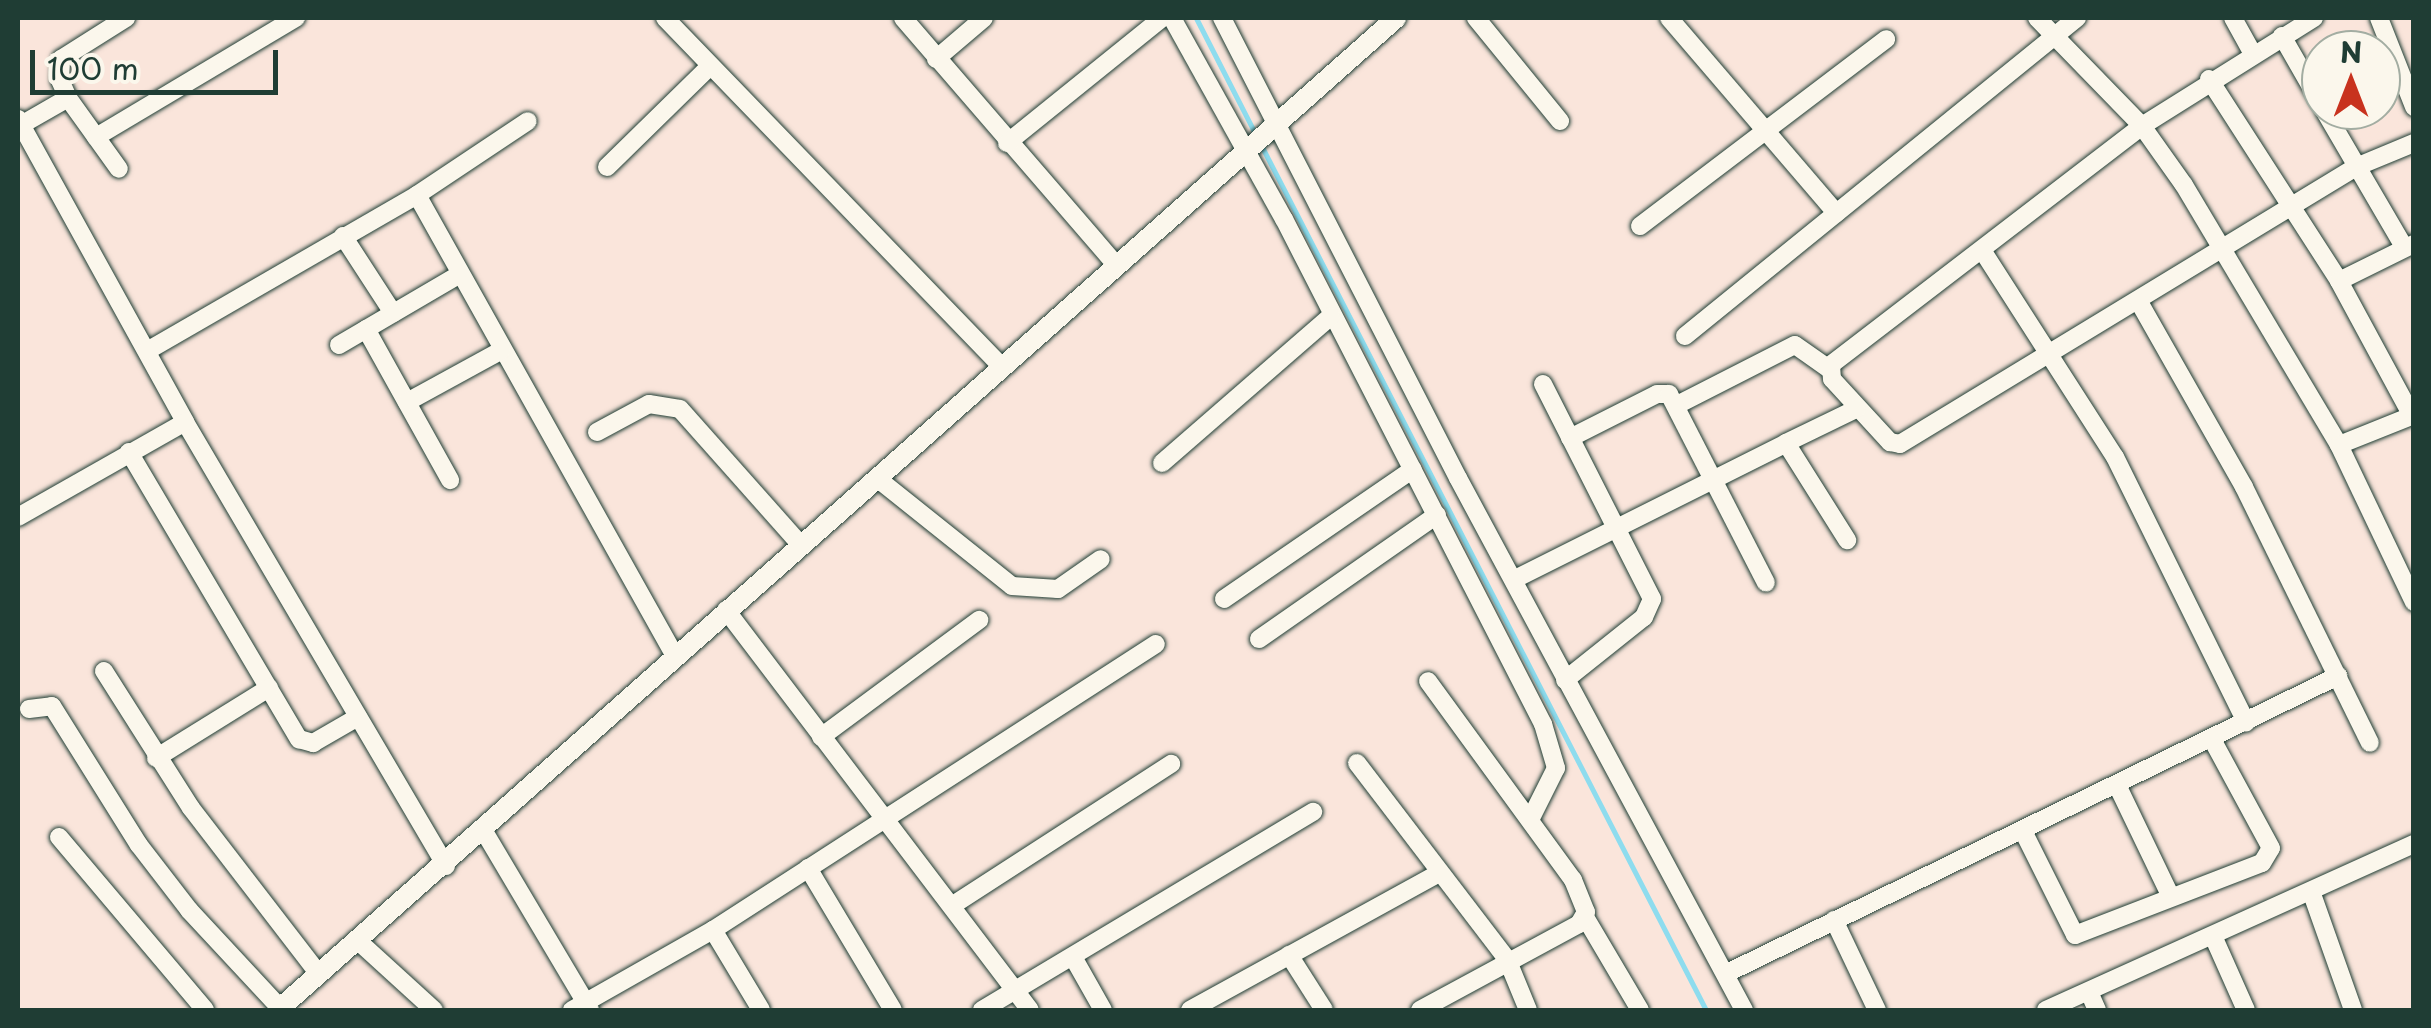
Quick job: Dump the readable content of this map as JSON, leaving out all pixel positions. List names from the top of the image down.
{
  "scale_bar": "100 m",
  "north": "top"
}
